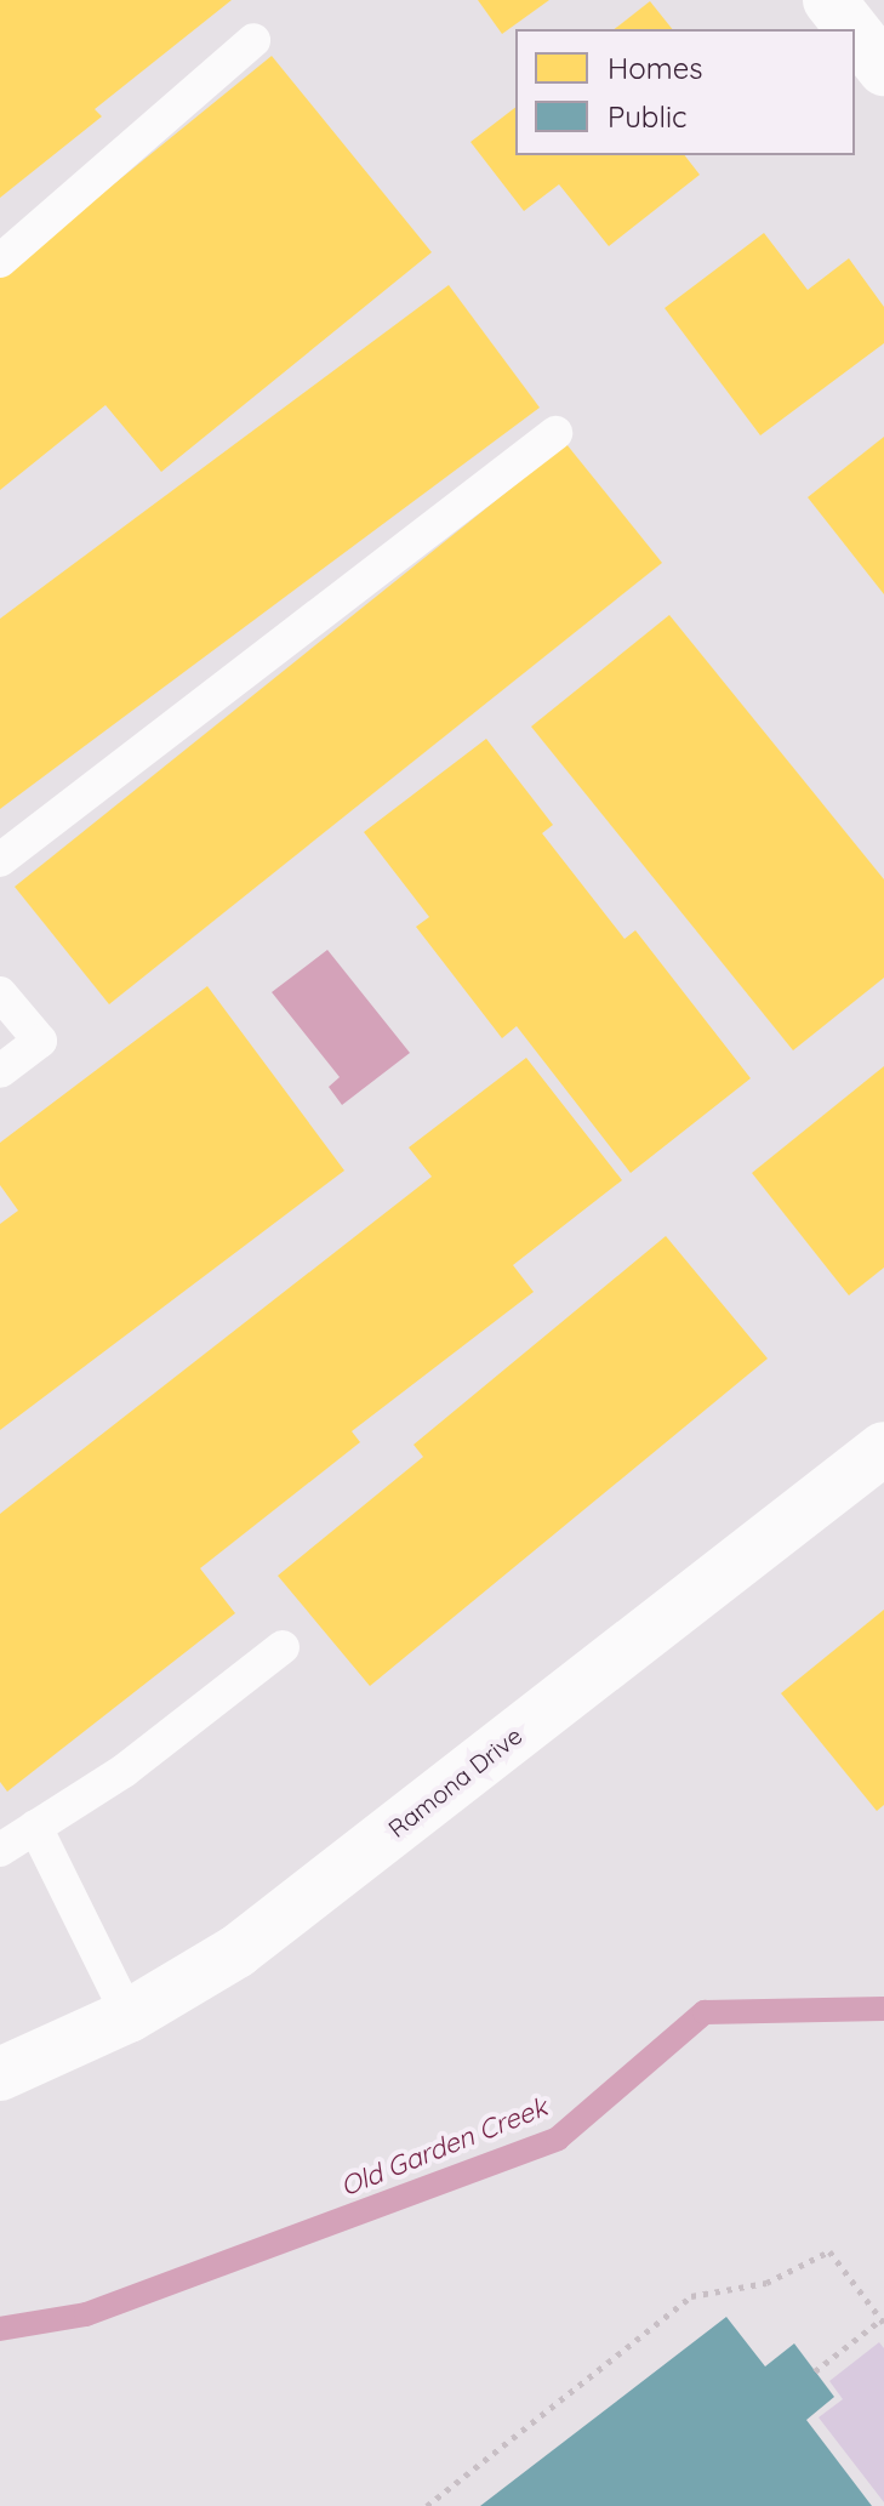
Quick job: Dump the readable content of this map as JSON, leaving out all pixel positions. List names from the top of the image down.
{
  "streets": {
    "street": ["Ramona Drive"]
  },
  "water": ["Old Garden Creek"],
  "legend": ["Homes", "Public"]
}
